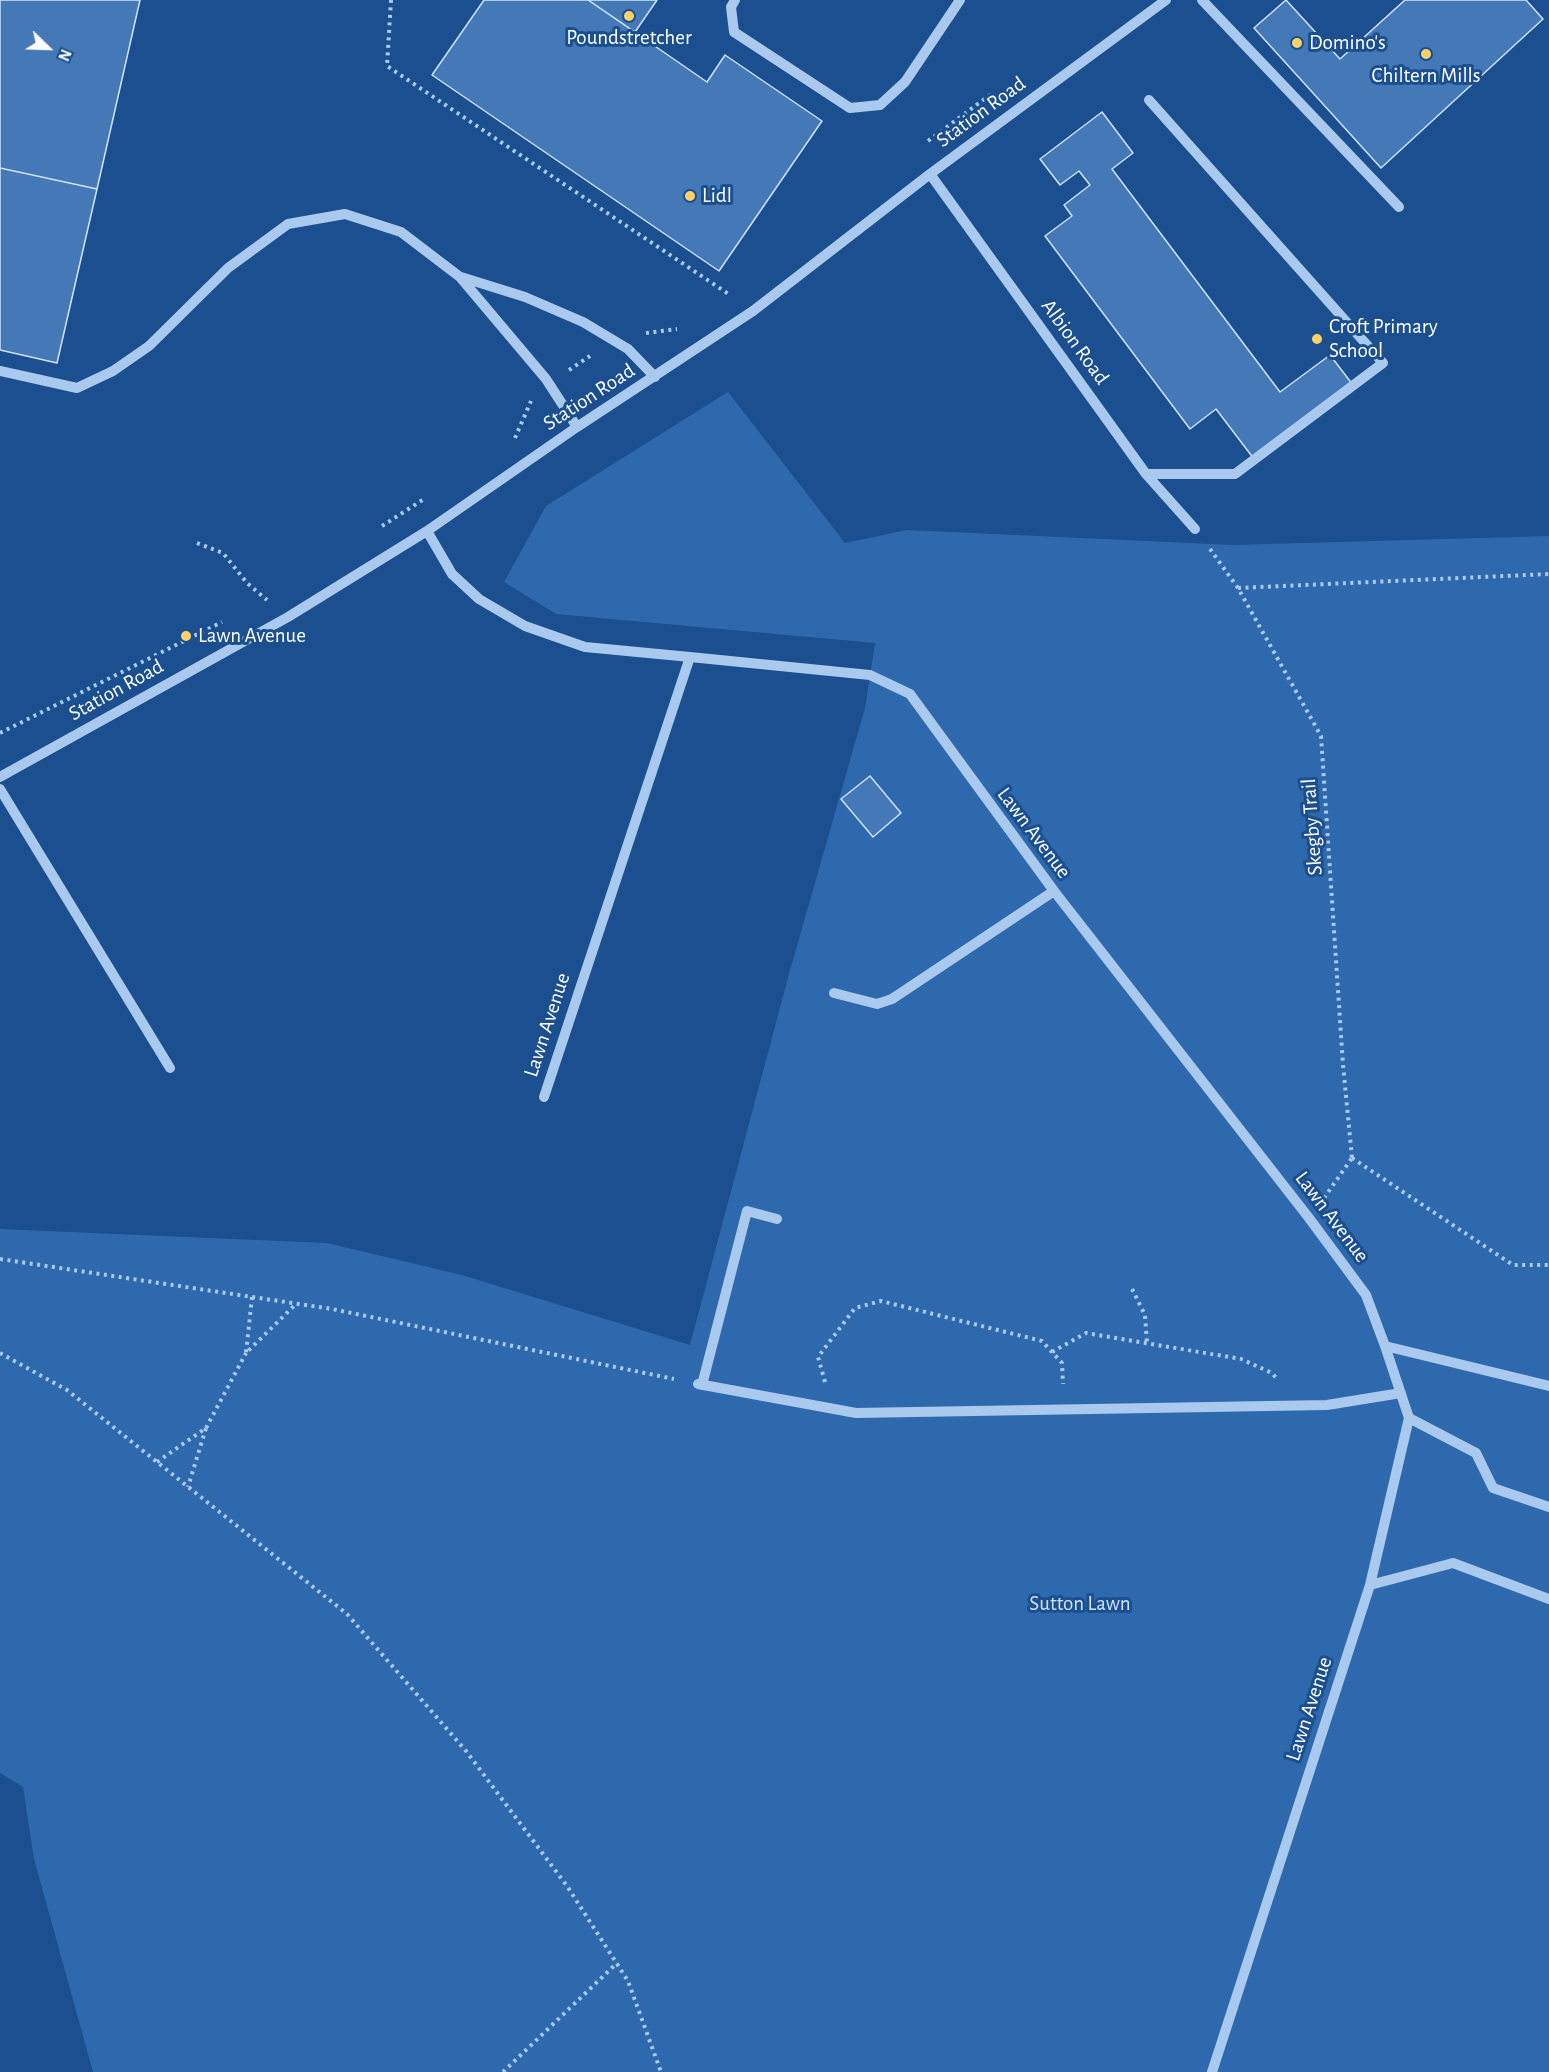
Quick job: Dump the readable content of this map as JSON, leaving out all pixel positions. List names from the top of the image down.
{
  "streets": {
    "street": ["Station Road", "Albion Road", "Lawn Avenue"],
    "path": ["Skegby Trail"]
  },
  "crossings": [
    ["Station Road", "Albion Road"],
    ["Station Road", "Lawn Avenue"],
    ["Albion Road", "Skegby Trail"]
  ],
  "parks": ["Sutton Lawn"],
  "places": [
    "Poundstretcher",
    "Domino's",
    "Chiltern Mills",
    "Lidl",
    "Croft Primary School",
    "Lawn Avenue"
  ],
  "north": "bottom right"
}
